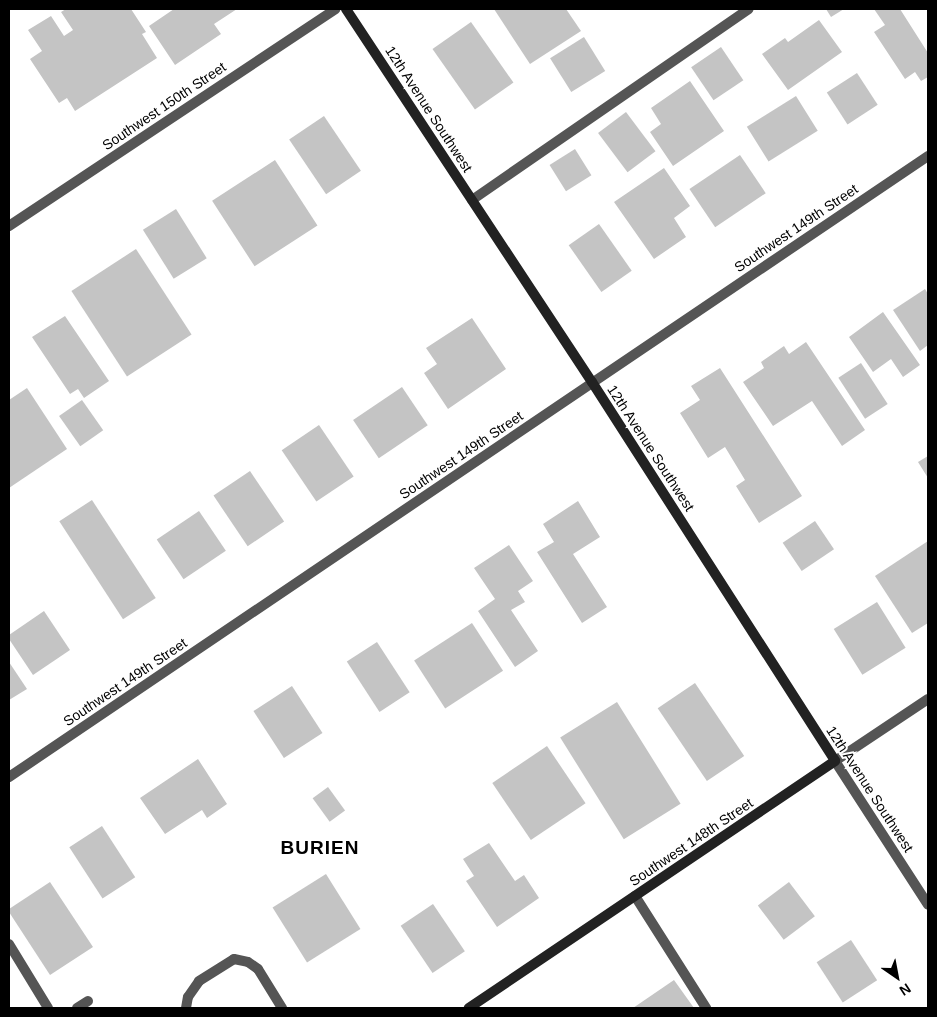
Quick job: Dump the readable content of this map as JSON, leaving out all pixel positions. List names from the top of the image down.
{
  "streets": {
    "street": [
      "Southwest 150th Street",
      "12th Avenue Southwest",
      "Southwest 149th Street",
      "Southwest 148th Street"
    ]
  },
  "crossings": [
    ["12th Avenue Southwest", "Southwest 149th Street"],
    ["12th Avenue Southwest", "Southwest 148th Street"]
  ],
  "districts": ["BURIEN"],
  "north": "bottom right"
}
